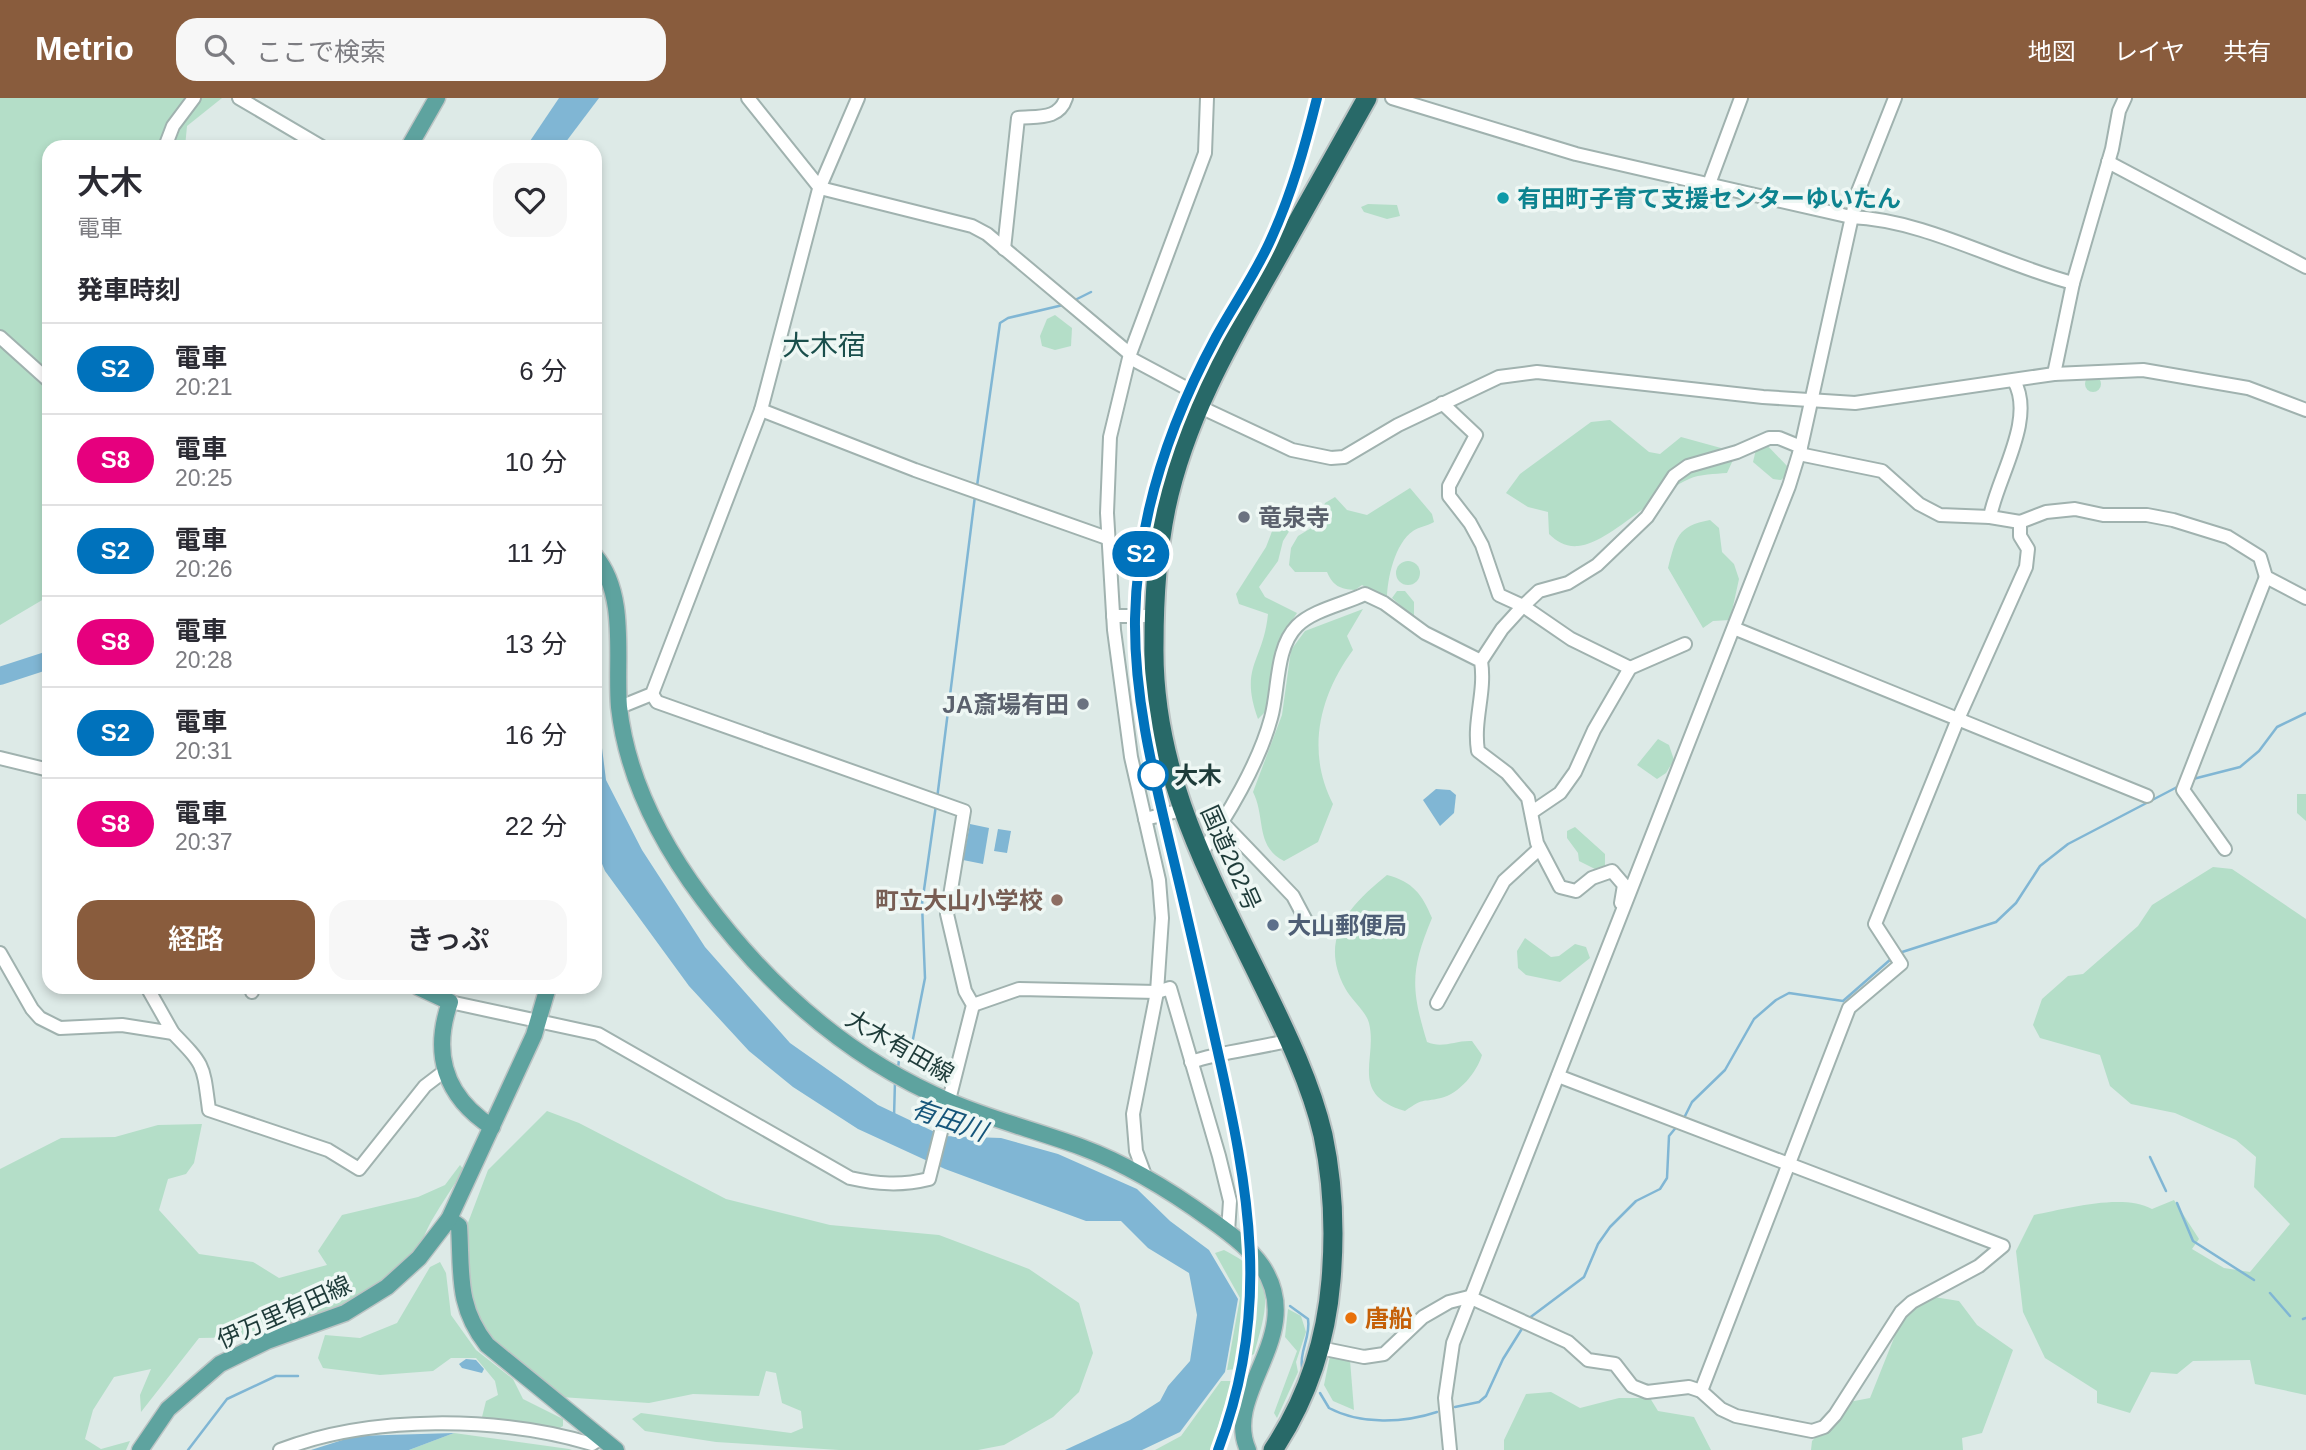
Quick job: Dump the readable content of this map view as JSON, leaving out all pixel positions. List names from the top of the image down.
{
  "streets": {
    "highway": ["国道202号"],
    "main road": ["大木有田線", "伊万里有田線"]
  },
  "districts": ["大木宿"],
  "water": ["有田川"],
  "places": [
    "有田町子育て支援センターゆいたん",
    "竜泉寺",
    "JA斎場有田",
    "大木",
    "町立大山小学校",
    "大山郵便局",
    "唐船"
  ],
  "page": {
    "header": "Metrio",
    "search": "ここで検索",
    "nav": ["地図", "レイヤ", "共有"],
    "on_map": "S2",
    "heading": [
      ["大木", "電車"],
      "発車時刻"
    ],
    "list": [
      {
        "mark": "S2",
        "name": "電車",
        "note": "20:21",
        "value": "6 分"
      },
      {
        "mark": "S8",
        "name": "電車",
        "note": "20:25",
        "value": "10 分"
      },
      {
        "mark": "S2",
        "name": "電車",
        "note": "20:26",
        "value": "11 分"
      },
      {
        "mark": "S8",
        "name": "電車",
        "note": "20:28",
        "value": "13 分"
      },
      {
        "mark": "S2",
        "name": "電車",
        "note": "20:31",
        "value": "16 分"
      },
      {
        "mark": "S8",
        "name": "電車",
        "note": "20:37",
        "value": "22 分"
      }
    ],
    "buttons": ["経路", "きっぷ"]
  }
}
